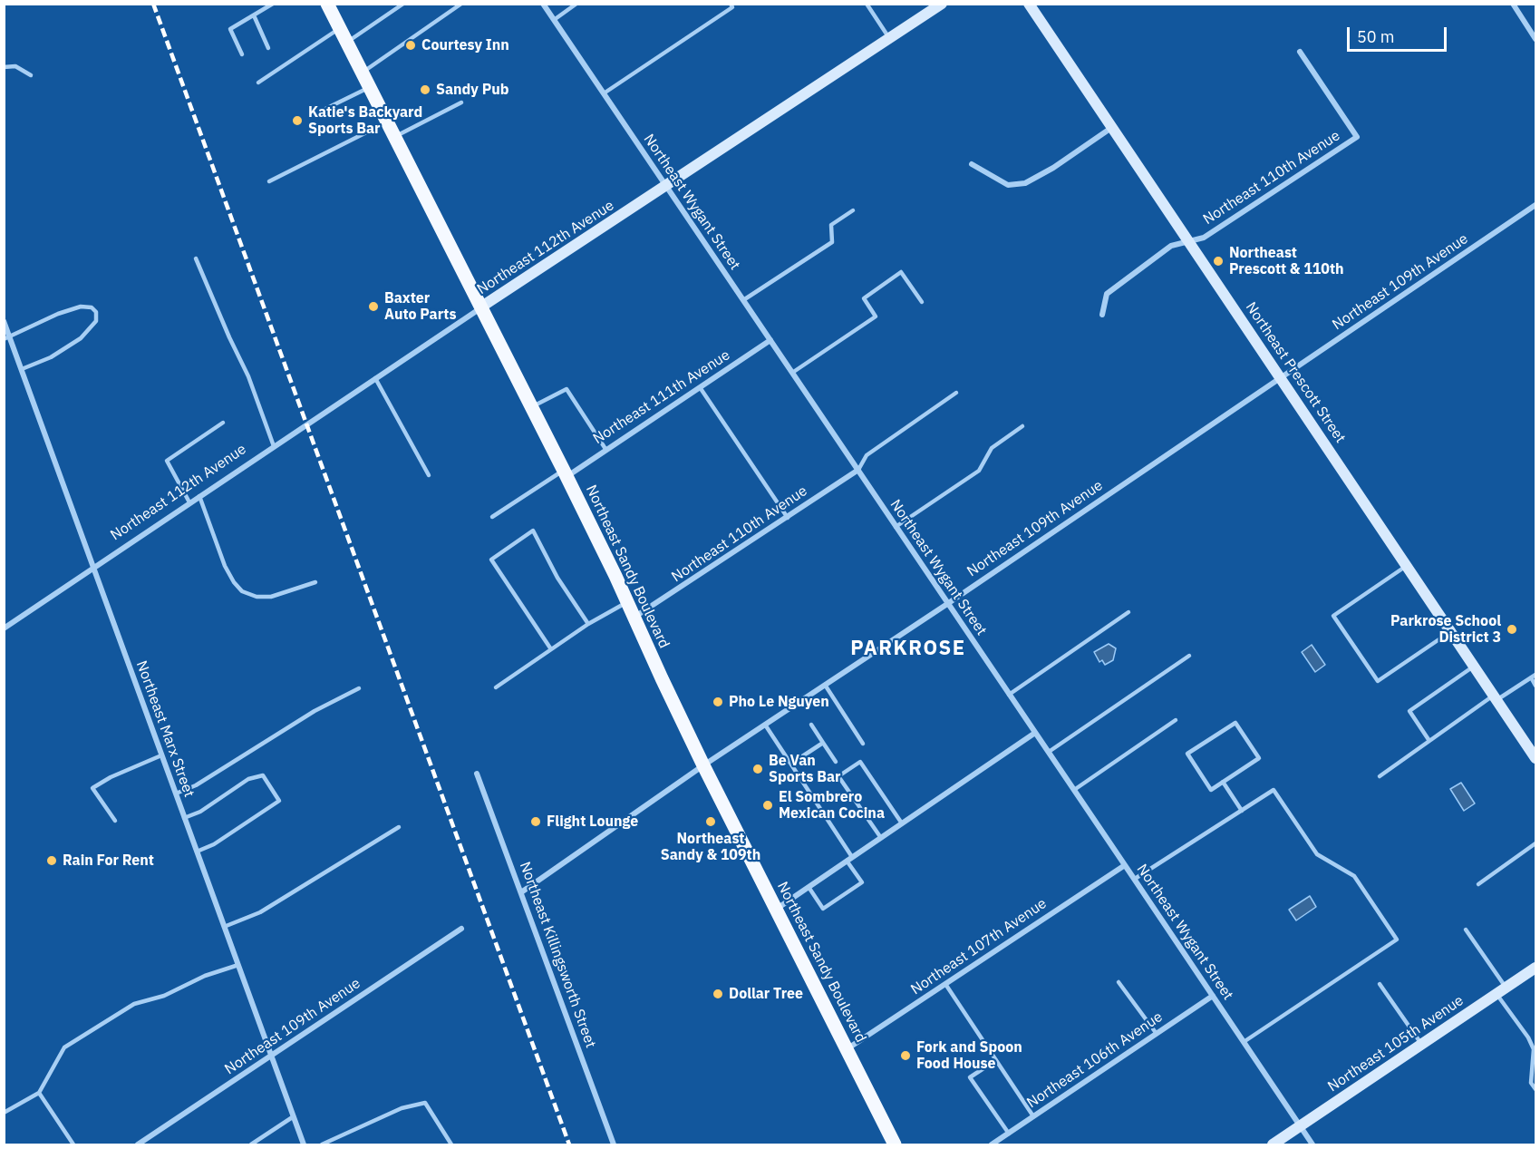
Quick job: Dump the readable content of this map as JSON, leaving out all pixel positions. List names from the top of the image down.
{
  "streets": {
    "main road": ["Northeast Sandy Boulevard"],
    "street": [
      "Northeast 110th Avenue",
      "Northeast Wygant Street",
      "Northeast 112th Avenue",
      "Northeast 109th Avenue",
      "Northeast Prescott Street",
      "Northeast 111th Avenue",
      "Northeast Marx Street",
      "Northeast 107th Avenue",
      "Northeast Killingsworth Street",
      "Northeast 105th Avenue",
      "Northeast 106th Avenue"
    ]
  },
  "crossings": [
    ["Northeast 110th Avenue", "Northeast Wygant Street"],
    ["Northeast 110th Avenue", "Northeast Prescott Street"],
    ["Northeast 110th Avenue", "Northeast Sandy Boulevard"],
    ["Northeast Wygant Street", "Northeast 112th Avenue"],
    ["Northeast Wygant Street", "Northeast 109th Avenue"],
    ["Northeast Wygant Street", "Northeast 111th Avenue"],
    ["Northeast Wygant Street", "Northeast 107th Avenue"],
    ["Northeast Wygant Street", "Northeast 105th Avenue"],
    ["Northeast Wygant Street", "Northeast 106th Avenue"],
    ["Northeast 112th Avenue", "Northeast Sandy Boulevard"],
    ["Northeast 112th Avenue", "Northeast Marx Street"],
    ["Northeast 109th Avenue", "Northeast Prescott Street"],
    ["Northeast 109th Avenue", "Northeast Sandy Boulevard"],
    ["Northeast 109th Avenue", "Northeast Marx Street"],
    ["Northeast 109th Avenue", "Northeast Killingsworth Street"],
    ["Northeast 111th Avenue", "Northeast Sandy Boulevard"],
    ["Northeast Sandy Boulevard", "Northeast 107th Avenue"]
  ],
  "districts": ["PARKROSE"],
  "places": [
    "Courtesy Inn",
    "Sandy Pub",
    "Katie's Backyard Sports Bar",
    "Northeast Prescott & 110th",
    "Baxter Auto Parts",
    "Parkrose School District 3",
    "Pho Le Nguyen",
    "Be Van Sports Bar",
    "El Sombrero Mexican Cocina",
    "Flight Lounge",
    "Northeast Sandy & 109th",
    "Rain For Rent",
    "Dollar Tree",
    "Fork and Spoon Food House"
  ],
  "scale_bar": "50 m"
}
